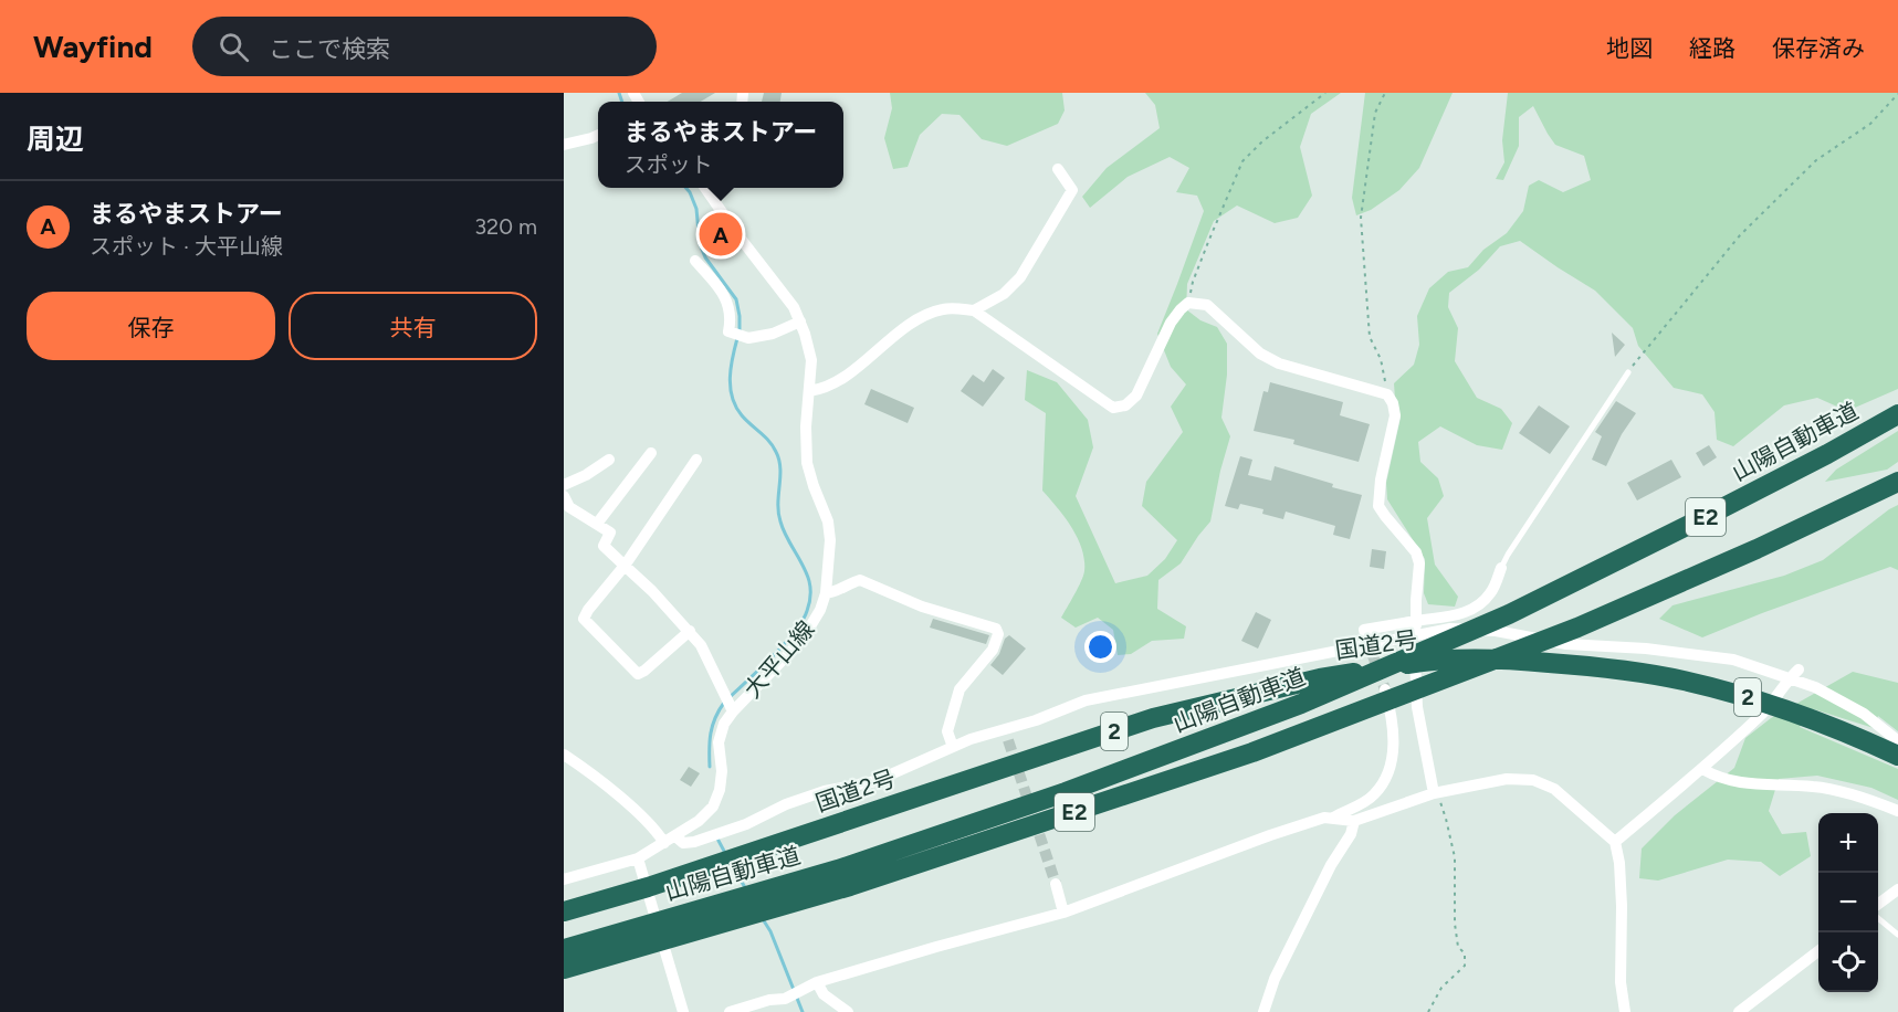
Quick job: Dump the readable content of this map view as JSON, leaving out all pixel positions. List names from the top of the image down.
{
  "streets": {
    "highway": [
      "山陽自動車道",
      "E2",
      "国道2号",
      "2"
    ],
    "street": ["大平山線"]
  },
  "page": {
    "header": "Wayfind",
    "search": "ここで検索",
    "nav": ["地図", "経路", "保存済み"],
    "heading": "周辺",
    "popup": ["まるやまストアー", "スポット"],
    "list": [
      {
        "mark": "A",
        "name": "まるやまストアー",
        "note": "スポット · 大平山線",
        "value": "320 m"
      }
    ],
    "pins": "A",
    "buttons": ["保存", "共有"],
    "map_buttons": ["+", "−"]
  }
}
